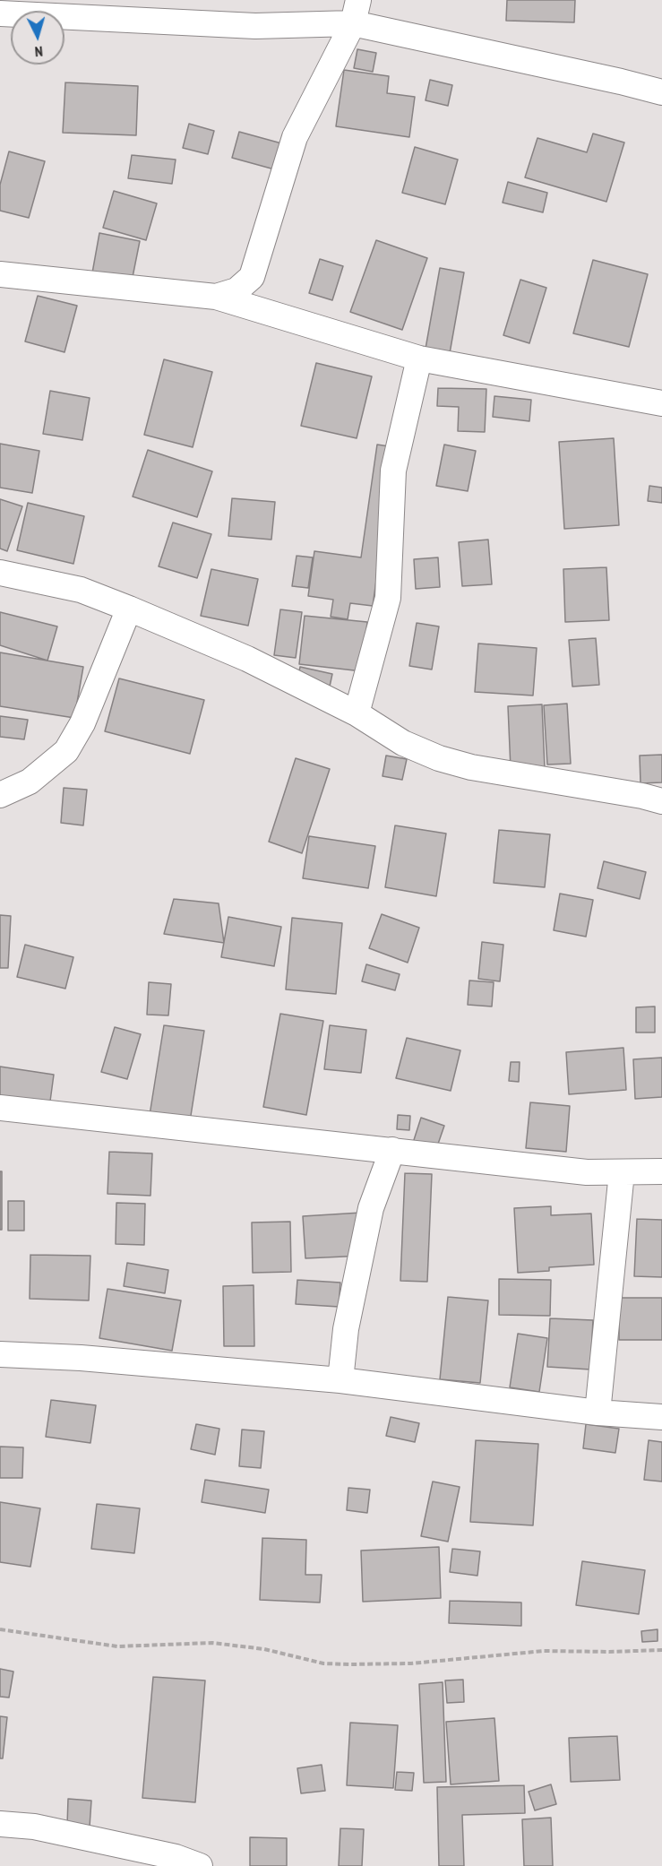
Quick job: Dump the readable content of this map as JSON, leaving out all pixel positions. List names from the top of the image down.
{
  "north": "bottom"
}
